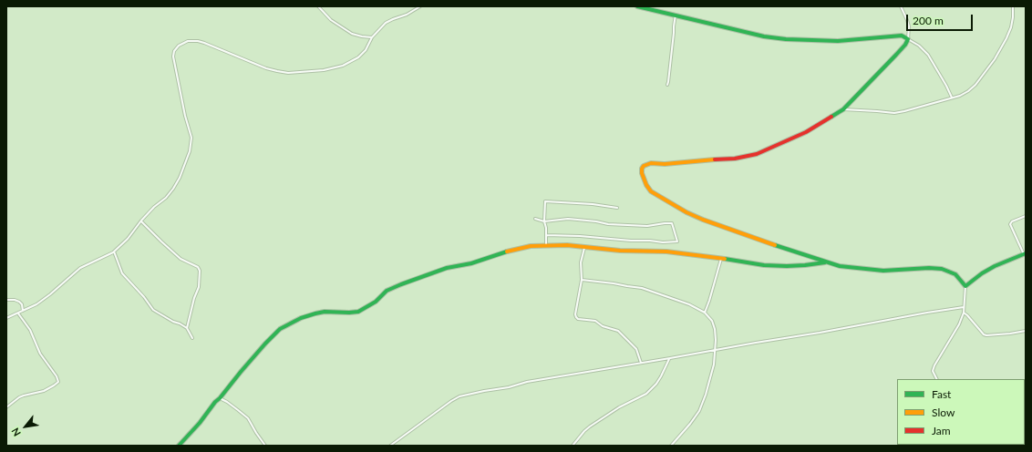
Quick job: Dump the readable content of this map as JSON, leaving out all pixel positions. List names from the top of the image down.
{
  "legend": ["Fast", "Slow", "Jam"],
  "scale_bar": "200 m",
  "north": "bottom left"
}
